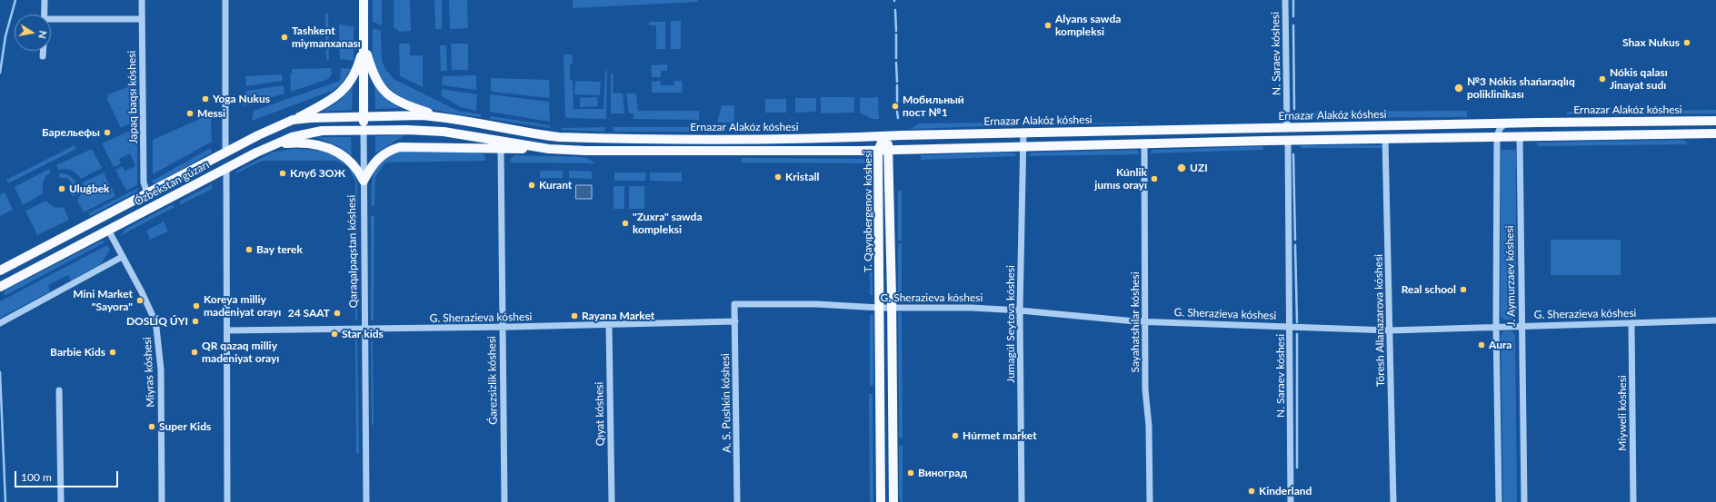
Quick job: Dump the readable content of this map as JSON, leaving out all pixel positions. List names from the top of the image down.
{
  "streets": {
    "main road": [
      "Ernazar Alakóz kóshesi",
      "Ózbekstan gúzarı",
      "T. Qayıpbergenov kóshesi",
      "Qaraqalpaqstan kóshesi"
    ],
    "street": [
      "N. Saraev kóshesi",
      "Japaq baqsı kóshesi",
      "J. Aymurzaev kóshesi",
      "G. Sherazieva kóshesi",
      "Tóresh Allanazarova kóshesi",
      "Sayahatshılar kóshesi",
      "Jumagúl Seytova kóshesi",
      "Miyras kóshesi",
      "Ǵarezsizlik kóshesi",
      "A. S. Pushkin kóshesi",
      "Miyweli kóshesi",
      "Qıyat kóshesi"
    ]
  },
  "crossings": [
    ["N. Saraev kóshesi", "Ernazar Alakóz kóshesi"],
    ["N. Saraev kóshesi", "G. Sherazieva kóshesi"],
    ["Japaq baqsı kóshesi", "Ózbekstan gúzarı"],
    ["Ernazar Alakóz kóshesi", "Ózbekstan gúzarı"],
    ["Ernazar Alakóz kóshesi", "T. Qayıpbergenov kóshesi"],
    ["Ernazar Alakóz kóshesi", "Qaraqalpaqstan kóshesi"],
    ["Ernazar Alakóz kóshesi", "Jumagúl Seytova kóshesi"],
    ["Ózbekstan gúzarı", "Qaraqalpaqstan kóshesi"],
    ["Ózbekstan gúzarı", "Miyras kóshesi"],
    ["T. Qayıpbergenov kóshesi", "G. Sherazieva kóshesi"],
    ["Qaraqalpaqstan kóshesi", "G. Sherazieva kóshesi"],
    ["J. Aymurzaev kóshesi", "G. Sherazieva kóshesi"],
    ["G. Sherazieva kóshesi", "Tóresh Allanazarova kóshesi"],
    ["G. Sherazieva kóshesi", "Sayahatshılar kóshesi"],
    ["G. Sherazieva kóshesi", "Jumagúl Seytova kóshesi"],
    ["G. Sherazieva kóshesi", "Ǵarezsizlik kóshesi"],
    ["G. Sherazieva kóshesi", "A. S. Pushkin kóshesi"],
    ["G. Sherazieva kóshesi", "Miyweli kóshesi"],
    ["G. Sherazieva kóshesi", "Qıyat kóshesi"]
  ],
  "places": [
    "Alyans sawda kompleksi",
    "Tashkent miymanxanası",
    "Shax Nukus",
    "Nókis qalası Jinayat sudı",
    "№3 Nókis shańaraqlıq poliklinikası",
    "Yoga Nukus",
    "Мобильный пост №1",
    "Messi",
    "Барельефы",
    "UZI",
    "Клуб ЗОЖ",
    "Kristall",
    "Kúnlik jumıs orayı",
    "Kurant",
    "Uluǵbek",
    "\"Zuxra\" sawda kompleksi",
    "Bay terek",
    "Real school",
    "Mini Market \"Sayora\"",
    "Koreya milliy madeniyat orayı",
    "24 SAAT",
    "Rayana Market",
    "DOSLÍQ ÚYI",
    "Star kids",
    "Aura",
    "Barbie Kids",
    "QR qazaq milliy madeniyat orayı",
    "Super Kids",
    "Húrmet market",
    "Виноград",
    "Kinderland"
  ],
  "scale_bar": "100 m",
  "north": "right"
}
